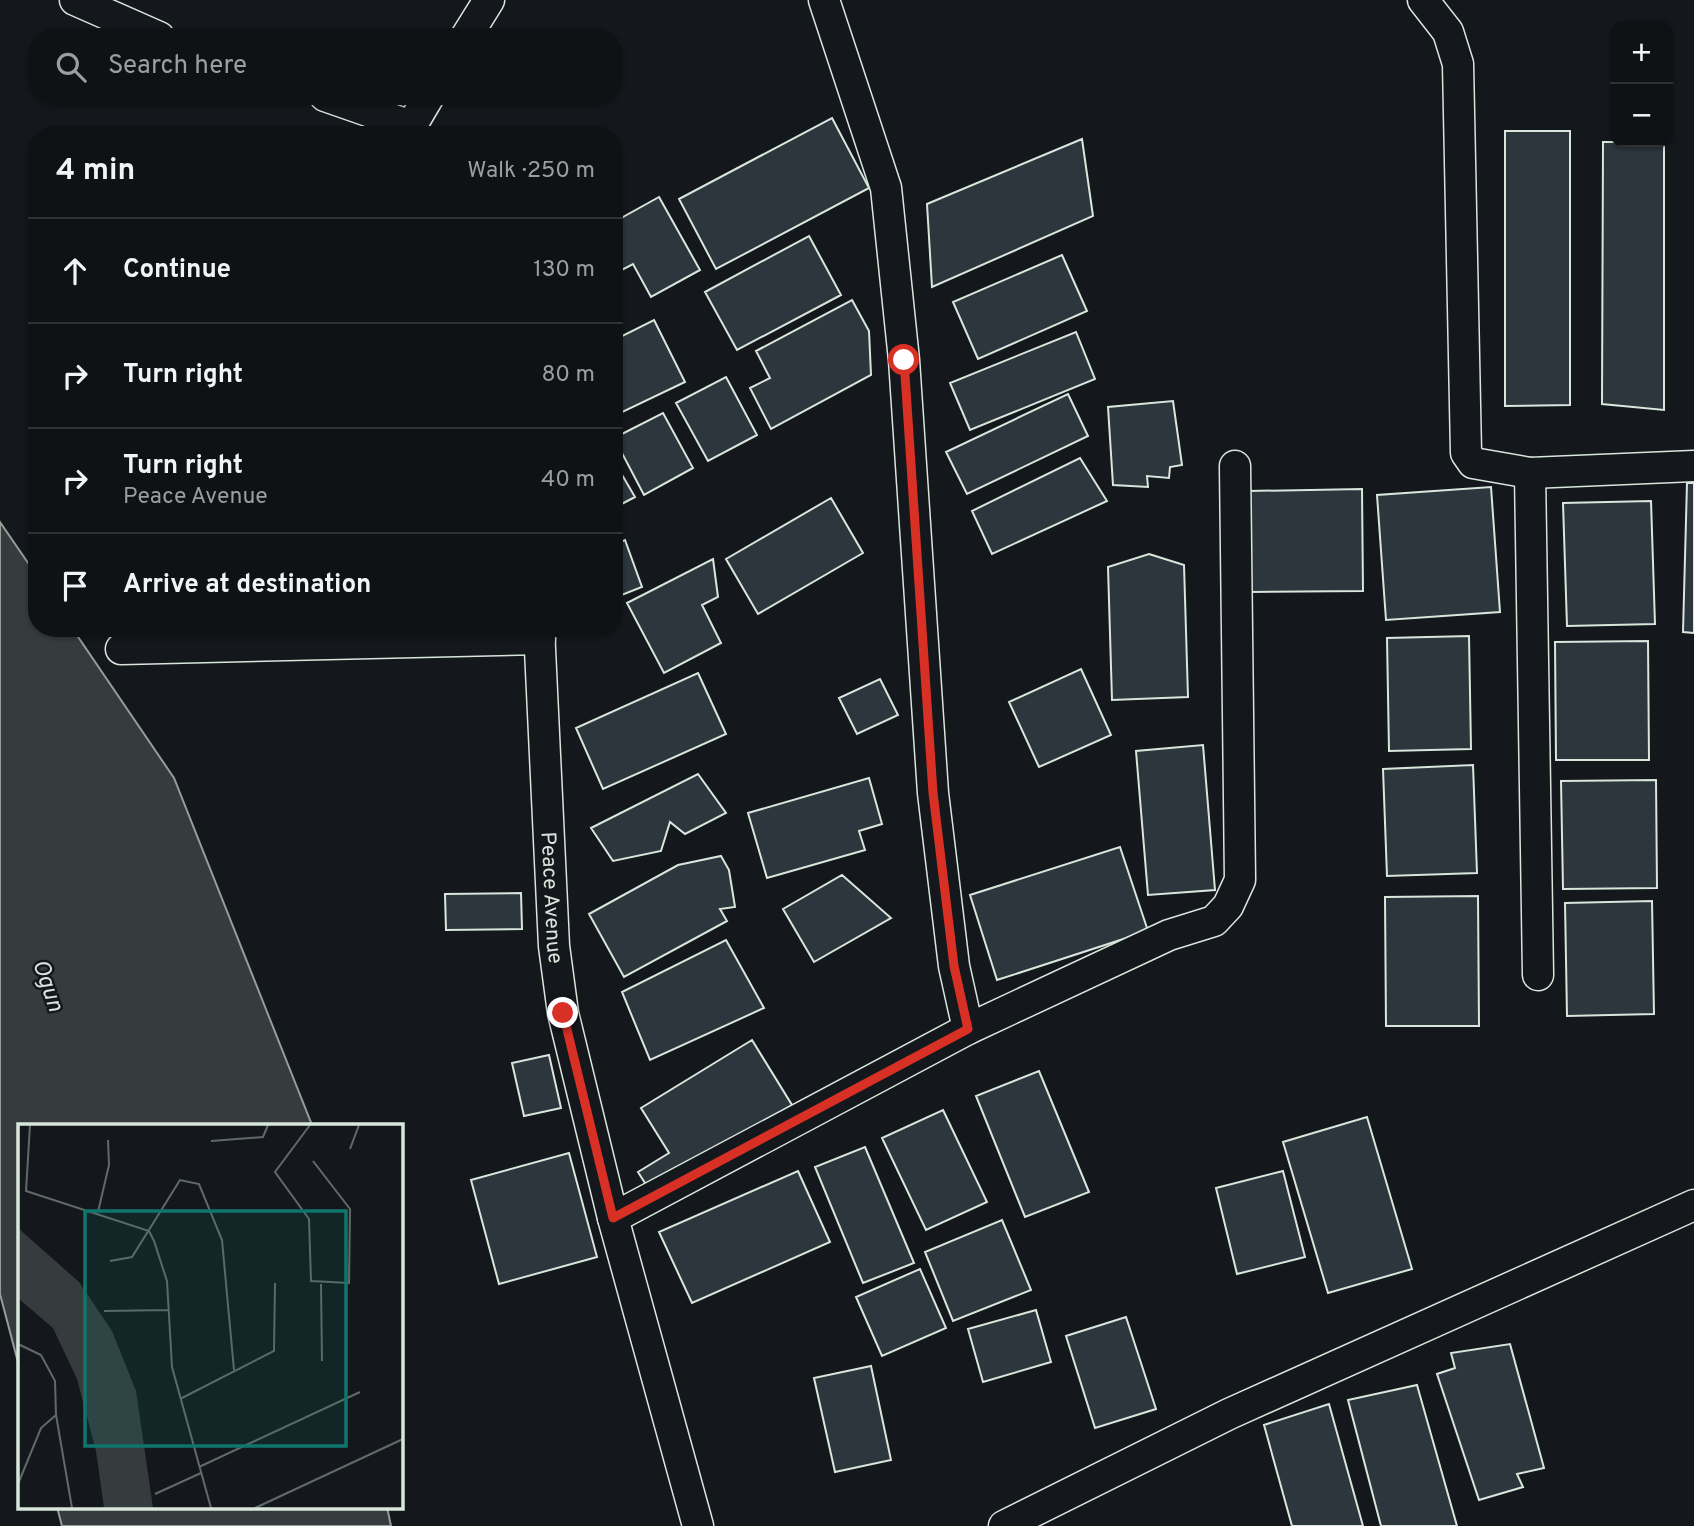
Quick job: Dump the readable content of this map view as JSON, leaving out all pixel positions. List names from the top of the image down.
{
  "streets": {
    "street": ["Peace Avenue"]
  },
  "water": ["Ogun"],
  "page": {
    "map_buttons": ["+", "−"],
    "search": "Search here",
    "heading": ["4 min", "Walk · 250 m"],
    "list": [
      ["Continue", "130 m"],
      ["Turn right", "80 m"],
      ["Turn right", "Peace Avenue", "40 m"],
      "Arrive at destination"
    ]
  }
}
